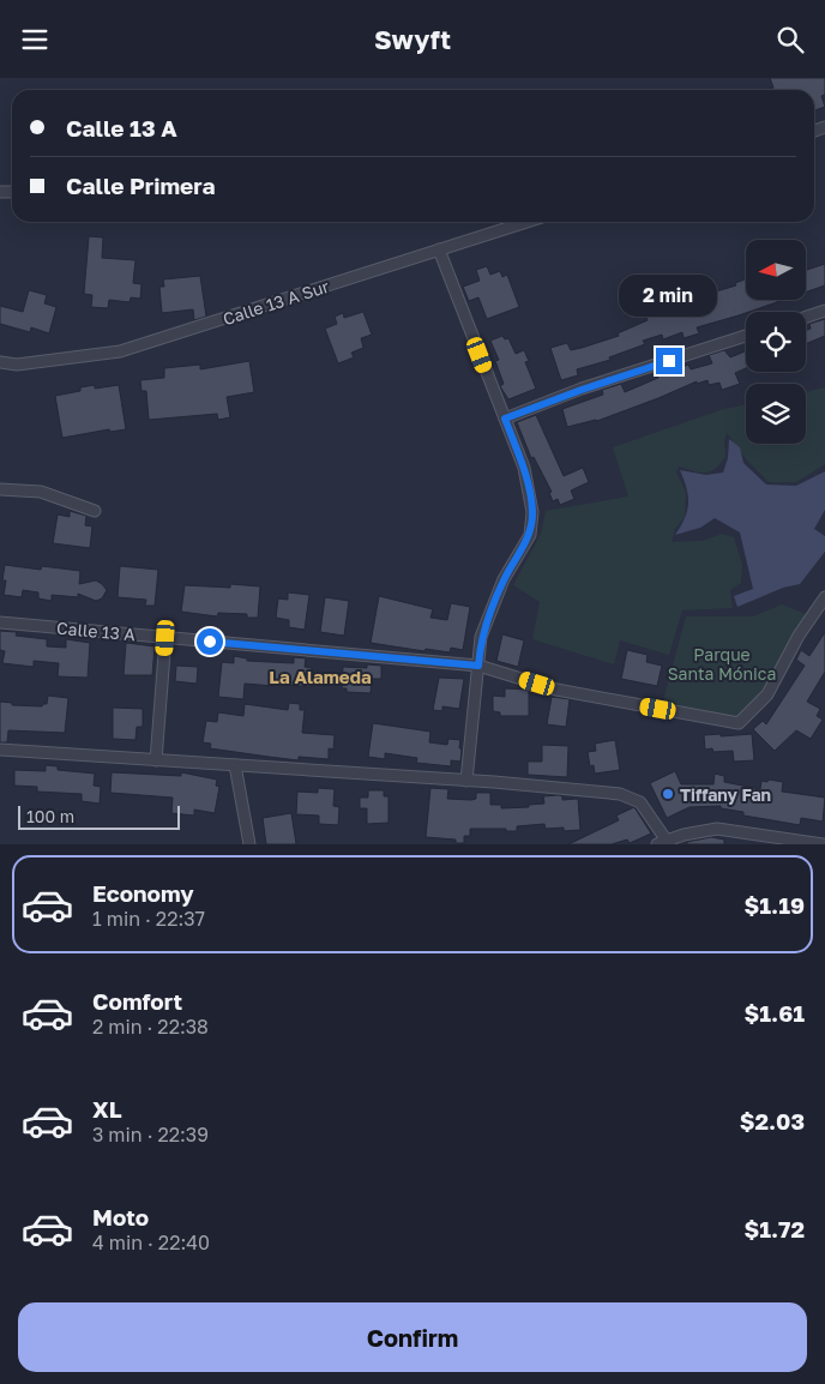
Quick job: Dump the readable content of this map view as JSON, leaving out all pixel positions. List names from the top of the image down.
{
  "streets": {
    "street": ["Calle 13 A Sur", "Calle 13 A"]
  },
  "districts": ["La Alameda"],
  "parks": ["Parque Santa Mónica"],
  "places": ["Tiffany Fan"],
  "scale_bar": "100 m",
  "north": "left",
  "page": {
    "header": "Swyft",
    "banner": ["Calle 13 A", "Calle Primera"],
    "bubble": "2 min",
    "scale": "100 m",
    "list": [
      {
        "name": "Economy",
        "note": "1 min · 22:37",
        "value": "$1.19"
      },
      {
        "name": "Comfort",
        "note": "2 min · 22:38",
        "value": "$1.61"
      },
      {
        "name": "XL",
        "note": "3 min · 22:39",
        "value": "$2.03"
      },
      {
        "name": "Moto",
        "note": "4 min · 22:40",
        "value": "$1.72"
      }
    ],
    "buttons": "Confirm"
  }
}
